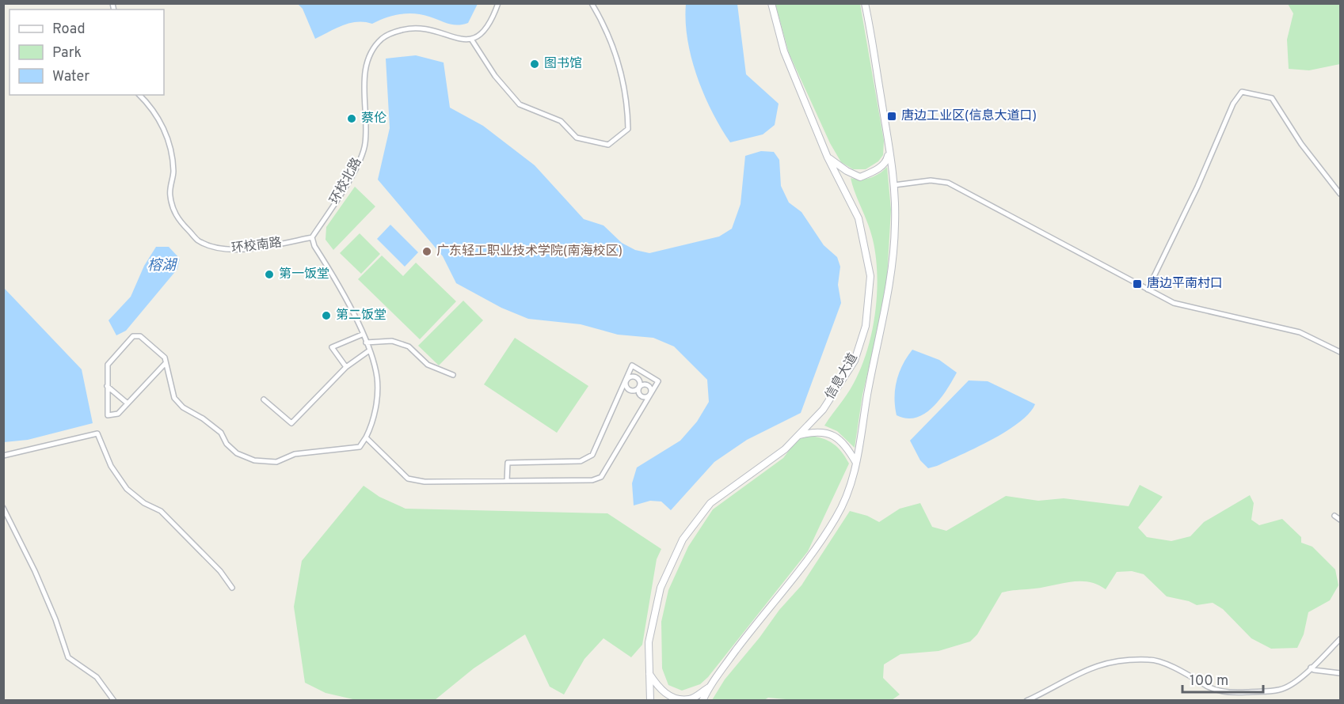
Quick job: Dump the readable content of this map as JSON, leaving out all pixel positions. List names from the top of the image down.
{
  "streets": {
    "main road": ["信息大道"],
    "street": ["环校北路", "环校南路"]
  },
  "crossings": [
    ["环校北路", "环校南路"]
  ],
  "water": ["榕湖"],
  "places": {
    "other": [
      "图书馆",
      "蔡伦",
      "广东轻工职业技术学院(南海校区)",
      "第一饭堂",
      "第二饭堂"
    ],
    "transit": ["唐边工业区(信息大道口)", "唐边平南村口"]
  },
  "legend": ["Road", "Park", "Water"],
  "scale_bar": "100 m"
}
